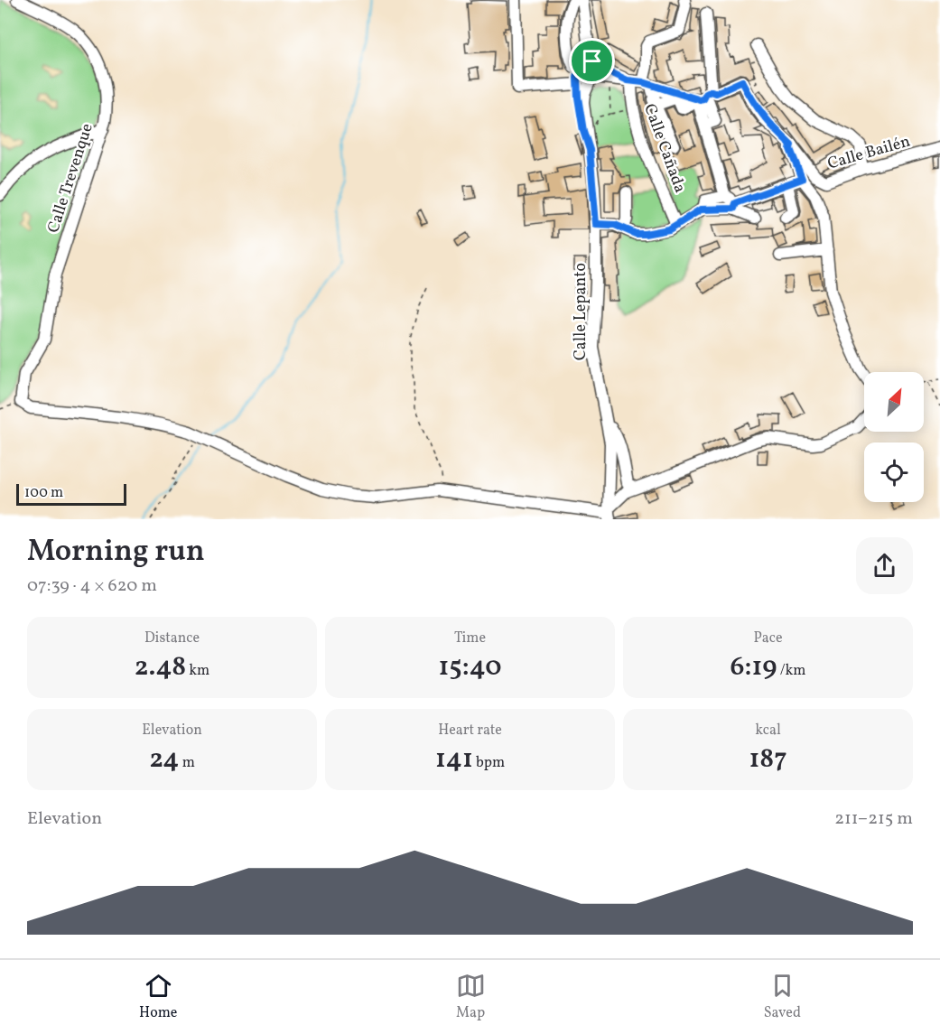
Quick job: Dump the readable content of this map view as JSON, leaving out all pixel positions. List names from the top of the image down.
{
  "streets": {
    "street": [
      "Calle Cañada",
      "Calle Bailén",
      "Calle Trevenque",
      "Calle Lepanto"
    ]
  },
  "scale_bar": "100 m",
  "north": "top right",
  "page": {
    "scale": "100 m",
    "heading": ["Morning run", "07:39 · 4 × 620 m"],
    "stats": [
      ["Distance", "2.48 km"],
      ["Time", "15:40"],
      ["Pace", "6:19 /km"],
      ["Elevation", "24 m"],
      ["Heart rate", "141 bpm"],
      ["kcal", "187"]
    ],
    "chart": ["Elevation", "211–215 m"],
    "tabs": ["Home", "Map", "Saved"]
  }
}
